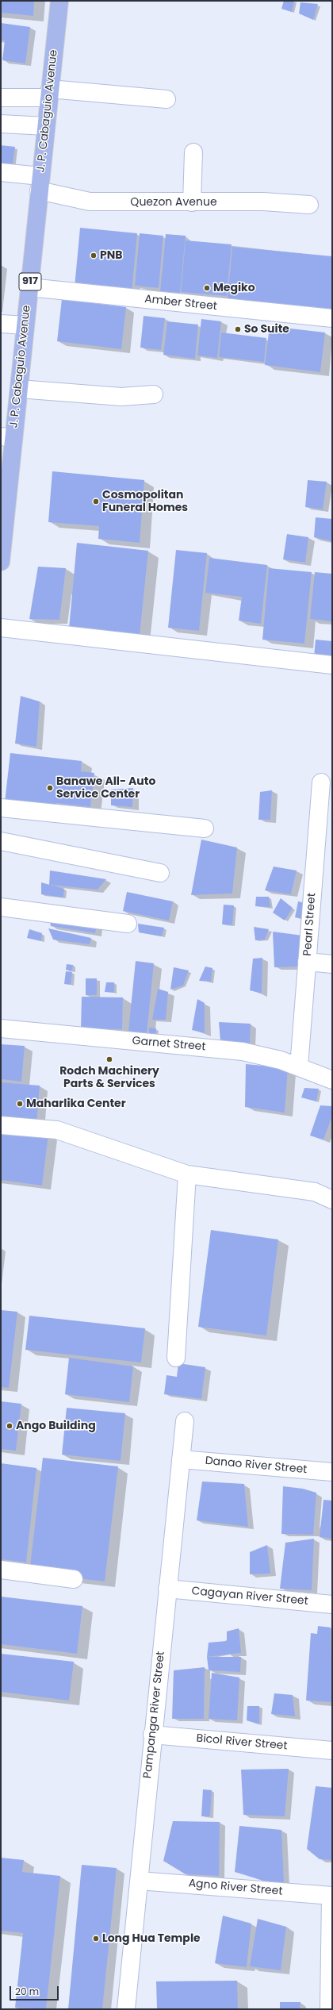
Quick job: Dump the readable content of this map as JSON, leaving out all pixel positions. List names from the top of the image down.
{
  "streets": {
    "main road": ["J. P. Cabaguio Avenue", "917"],
    "street": [
      "Quezon Avenue",
      "Amber Street",
      "Pearl Street",
      "Garnet Street",
      "Danao River Street",
      "Cagayan River Street",
      "Pampanga River Street",
      "Bicol River Street",
      "Agno River Street"
    ]
  },
  "crossings": [
    ["J. P. Cabaguio Avenue", "Quezon Avenue"],
    ["J. P. Cabaguio Avenue", "Amber Street"],
    ["Pearl Street", "Garnet Street"],
    ["Danao River Street", "Pampanga River Street"],
    ["Cagayan River Street", "Pampanga River Street"],
    ["Pampanga River Street", "Bicol River Street"],
    ["Pampanga River Street", "Agno River Street"]
  ],
  "places": [
    "PNB",
    "Megiko",
    "So Suite",
    "Cosmopolitan Funeral Homes",
    "Banawe All- Auto Service Center",
    "Rodch Machinery Parts & Services",
    "Maharlika Center",
    "Ango Building",
    "Long Hua Temple"
  ],
  "scale_bar": "20 m"
}
